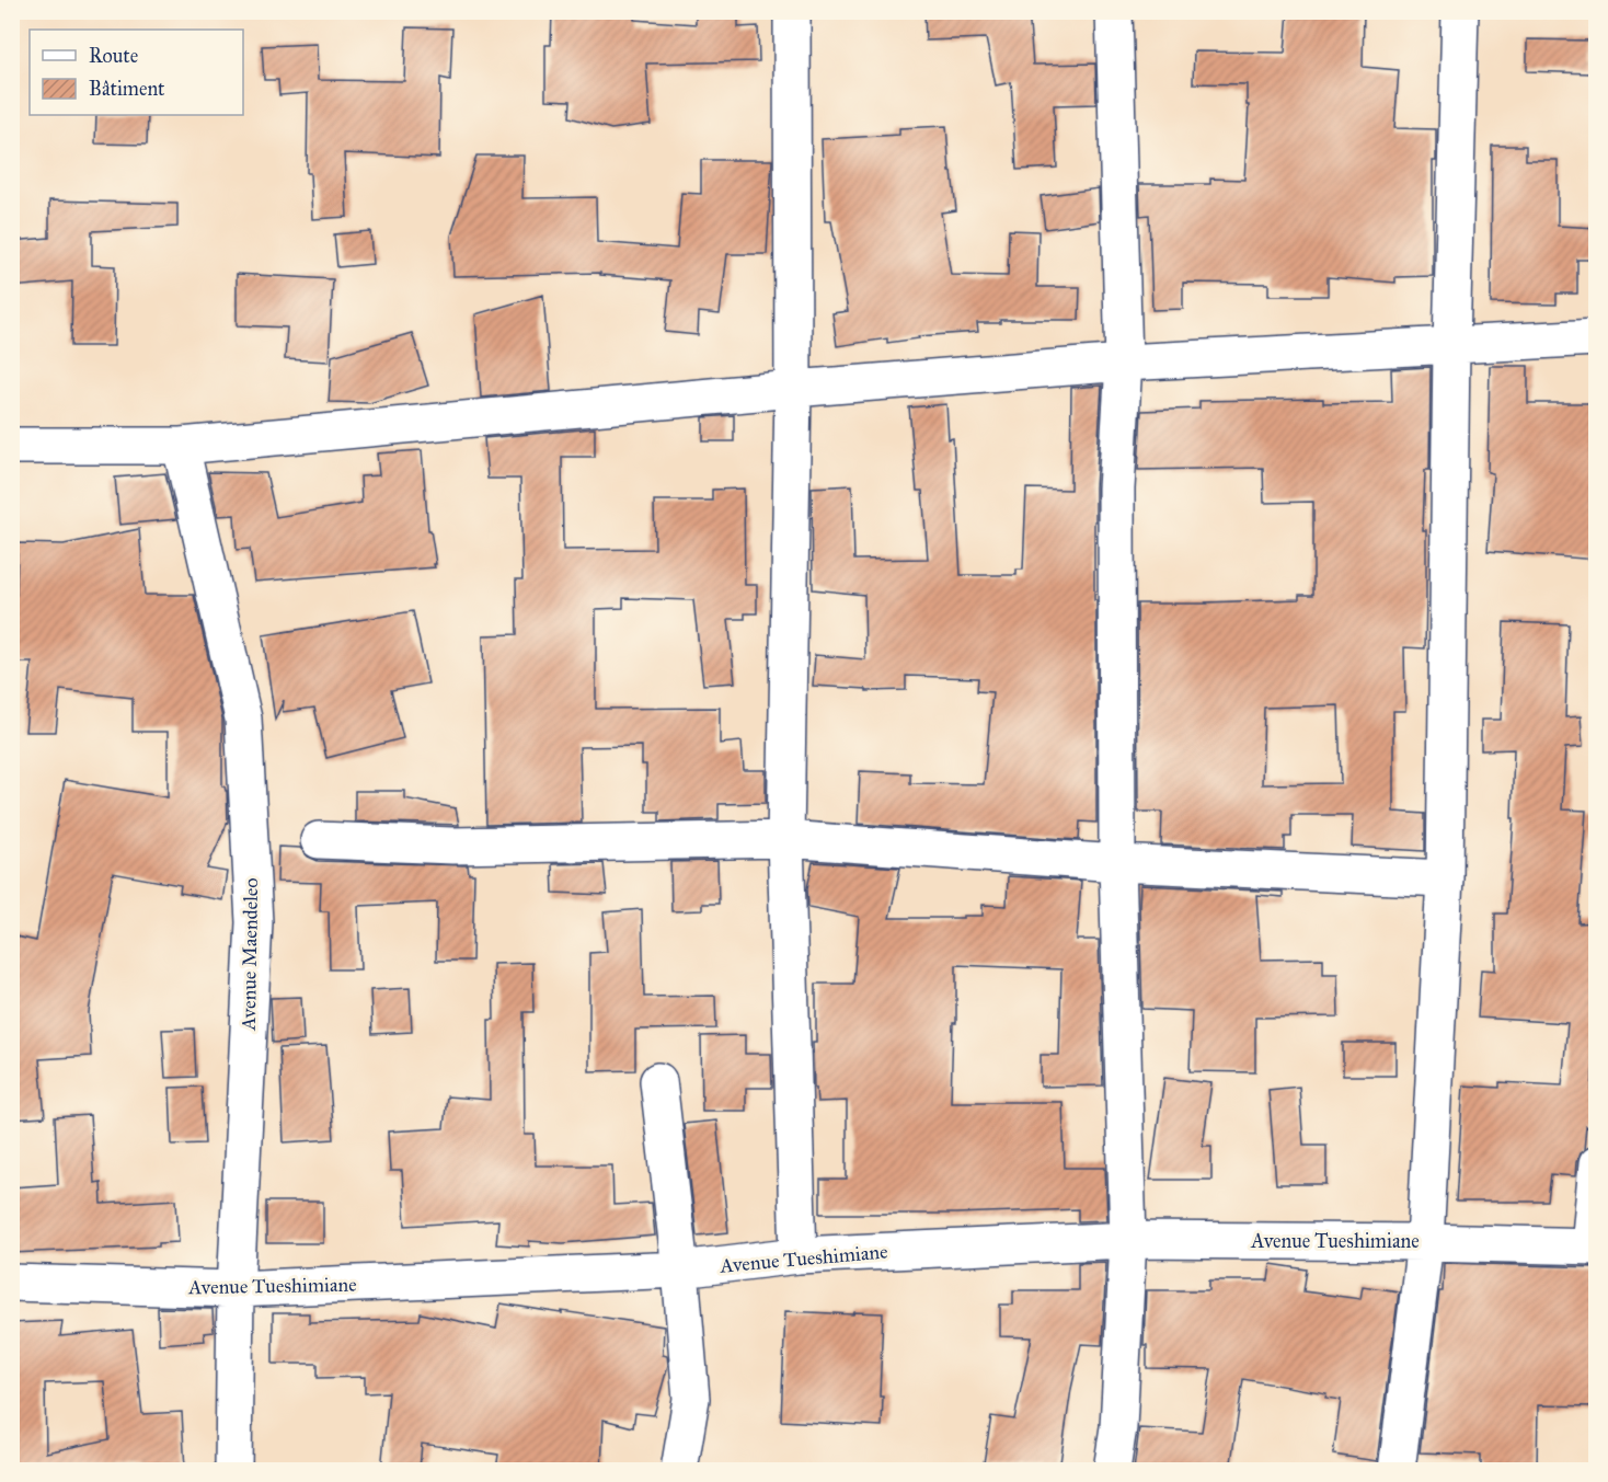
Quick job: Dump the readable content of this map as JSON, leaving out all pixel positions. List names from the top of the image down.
{
  "streets": {
    "street": ["Avenue Maendeleo", "Avenue Tueshimiane"]
  },
  "crossings": [
    ["Avenue Maendeleo", "Avenue Tueshimiane"]
  ],
  "legend": ["Route", "Bâtiment"]
}
